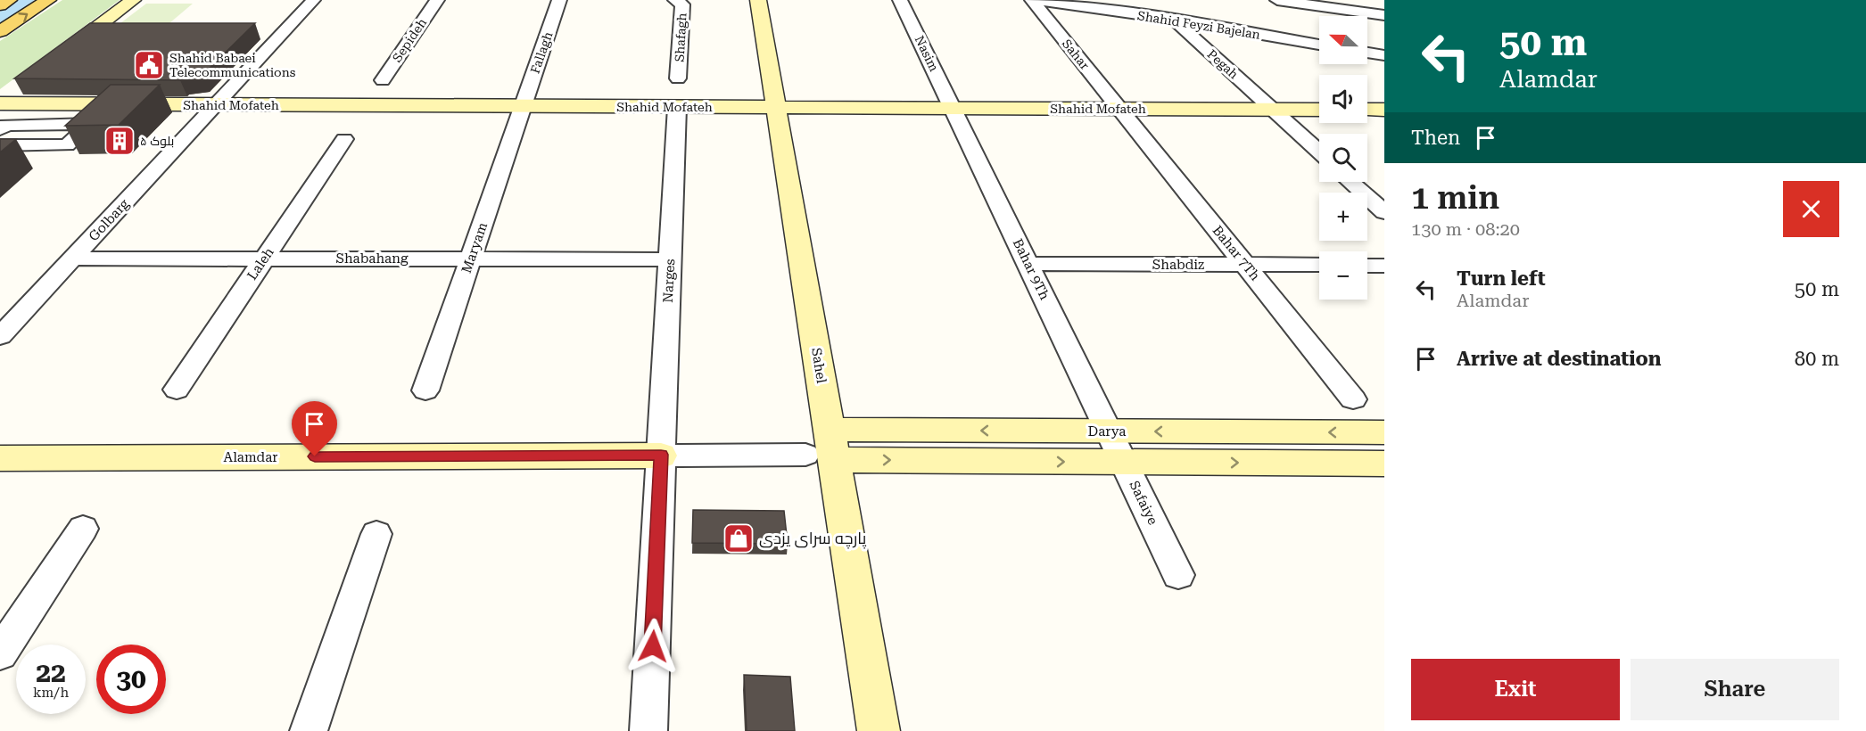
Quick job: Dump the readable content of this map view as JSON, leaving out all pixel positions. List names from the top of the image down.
{
  "streets": {
    "street": [
      "Shahid Feyzi Bajelan",
      "Shafagh",
      "Sepideh",
      "Fallagh",
      "Nasim",
      "Sahar",
      "Pegah",
      "Shahid Mofateh",
      "Golbarg",
      "Maryam",
      "Bahar 7Th",
      "Shabahang",
      "Laleh",
      "Shabdiz",
      "Bahar 9Th",
      "Narges",
      "Sahel",
      "Darya",
      "Alamdar",
      "Safaiye"
    ]
  },
  "crossings": [
    ["Shahid Feyzi Bajelan", "Pegah"],
    ["Fallagh", "Shahid Mofateh"],
    ["Fallagh", "Maryam"],
    ["Nasim", "Shahid Mofateh"],
    ["Nasim", "Bahar 9Th"],
    ["Sahar", "Shahid Mofateh"],
    ["Sahar", "Bahar 7Th"],
    ["Pegah", "Shahid Mofateh"],
    ["Shahid Mofateh", "Golbarg"],
    ["Shahid Mofateh", "Maryam"],
    ["Shahid Mofateh", "Bahar 7Th"],
    ["Shahid Mofateh", "Bahar 9Th"],
    ["Shahid Mofateh", "Narges"],
    ["Shahid Mofateh", "Sahel"],
    ["Golbarg", "Shabahang"],
    ["Maryam", "Shabahang"],
    ["Bahar 7Th", "Shabdiz"],
    ["Shabahang", "Laleh"],
    ["Shabahang", "Narges"],
    ["Shabdiz", "Bahar 9Th"],
    ["Bahar 9Th", "Darya"],
    ["Bahar 9Th", "Safaiye"],
    ["Narges", "Alamdar"],
    ["Sahel", "Darya"],
    ["Darya", "Safaiye"]
  ],
  "places": {
    "public building": ["Shahid Babaei Telecommunications"],
    "building": ["بلوک ۵"],
    "shop": ["پارچه سرای یزدی"]
  },
  "north": "left",
  "page": {
    "turn": ["50 m", "Alamdar"],
    "map_buttons": ["+", "−"],
    "then": "Then",
    "heading": ["1 min", "130 m · 08:20"],
    "list": [
      {
        "name": "Turn left",
        "note": "Alamdar",
        "value": "50 m"
      },
      {
        "name": "Arrive at destination",
        "value": "80 m"
      }
    ],
    "speed": "22 km/h",
    "limit": "30",
    "buttons": ["Exit", "Share"]
  }
}
